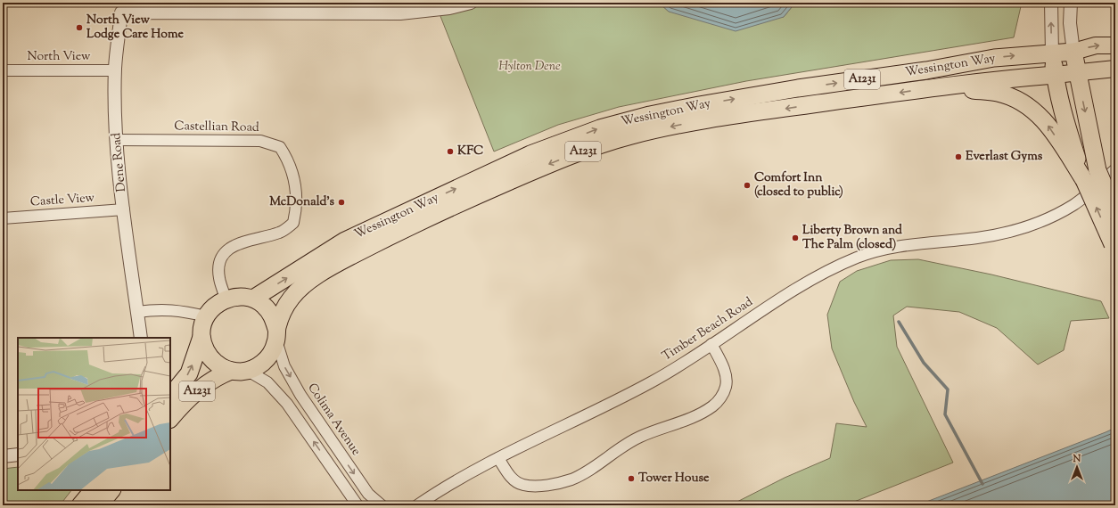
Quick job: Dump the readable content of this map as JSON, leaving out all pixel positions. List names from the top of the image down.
{
  "streets": {
    "highway": ["Wessington Way", "A1231"],
    "street": [
      "North View",
      "Castellian Road",
      "Dene Road",
      "Castle View",
      "Timber Beach Road",
      "Colima Avenue"
    ]
  },
  "crossings": [
    ["North View", "Dene Road"],
    ["Wessington Way", "A1231"],
    ["Wessington Way", "Castellian Road"],
    ["Wessington Way", "Colima Avenue"],
    ["A1231", "Castellian Road"],
    ["A1231", "Colima Avenue"],
    ["Castellian Road", "Dene Road"],
    ["Castellian Road", "Colima Avenue"],
    ["Dene Road", "Castle View"]
  ],
  "parks": ["Hylton Dene"],
  "places": [
    "North View Lodge Care Home",
    "KFC",
    "Everlast Gyms",
    "Comfort Inn (closed to public)",
    "McDonald's",
    "Liberty Brown and The Palm (closed)",
    "Tower House"
  ],
  "north": "top"
}
